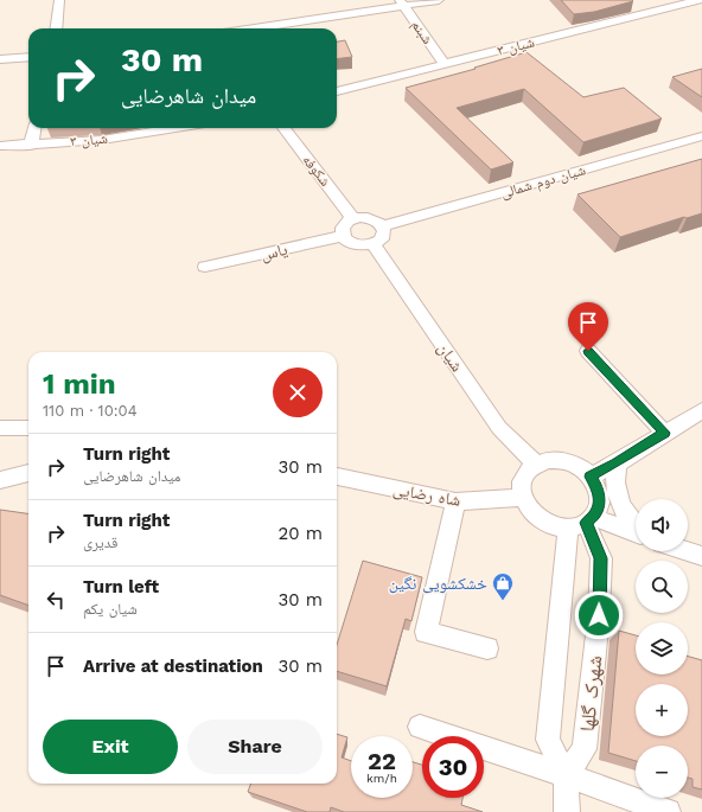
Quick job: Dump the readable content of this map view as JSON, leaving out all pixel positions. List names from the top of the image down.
{
  "streets": {
    "street": [
      "شبنم",
      "شیان ۳",
      "شکوفه",
      "شیان دوم شمالی",
      "یاس",
      "شیان",
      "شاه رضایی",
      "شهرک گلها"
    ]
  },
  "crossings": [
    ["شبنم", "شیان ۳"],
    ["شکوفه", "شیان دوم شمالی"],
    ["شکوفه", "یاس"],
    ["شکوفه", "شیان"],
    ["شیان دوم شمالی", "یاس"],
    ["شیان دوم شمالی", "شیان"],
    ["یاس", "شیان"],
    ["شیان", "شاه رضایی"],
    ["شیان", "شهرک گلها"],
    ["شاه رضایی", "شهرک گلها"]
  ],
  "places": {
    "shop": ["خشکشویی نگین"]
  },
  "page": {
    "turn": ["30 m", "میدان شاهرضایی"],
    "heading": ["1 min", "110 m · 10:04"],
    "list": [
      {
        "name": "Turn right",
        "note": "میدان شاهرضایی",
        "value": "30 m"
      },
      {
        "name": "Turn right",
        "note": "قدیری",
        "value": "20 m"
      },
      {
        "name": "Turn left",
        "note": "شیان یکم",
        "value": "30 m"
      },
      {
        "name": "Arrive at destination",
        "value": "30 m"
      }
    ],
    "map_buttons": ["+", "−"],
    "buttons": ["Exit", "Share"],
    "speed": "22 km/h",
    "limit": "30"
  }
}
